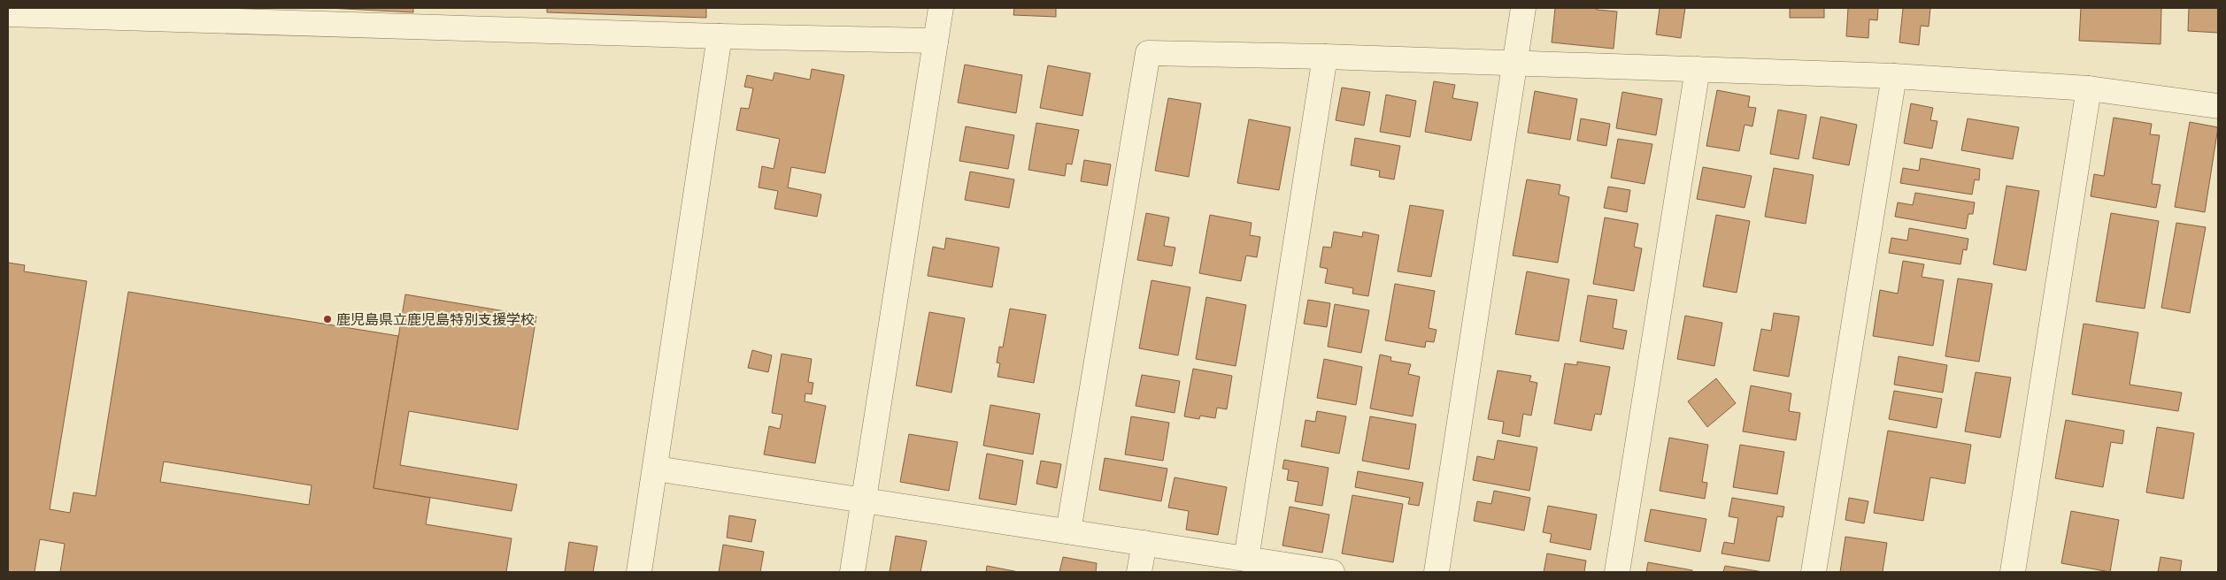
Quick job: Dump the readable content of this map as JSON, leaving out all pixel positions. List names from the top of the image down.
{
  "places": ["鹿児島県立鹿児島特別支援学校"]
}
